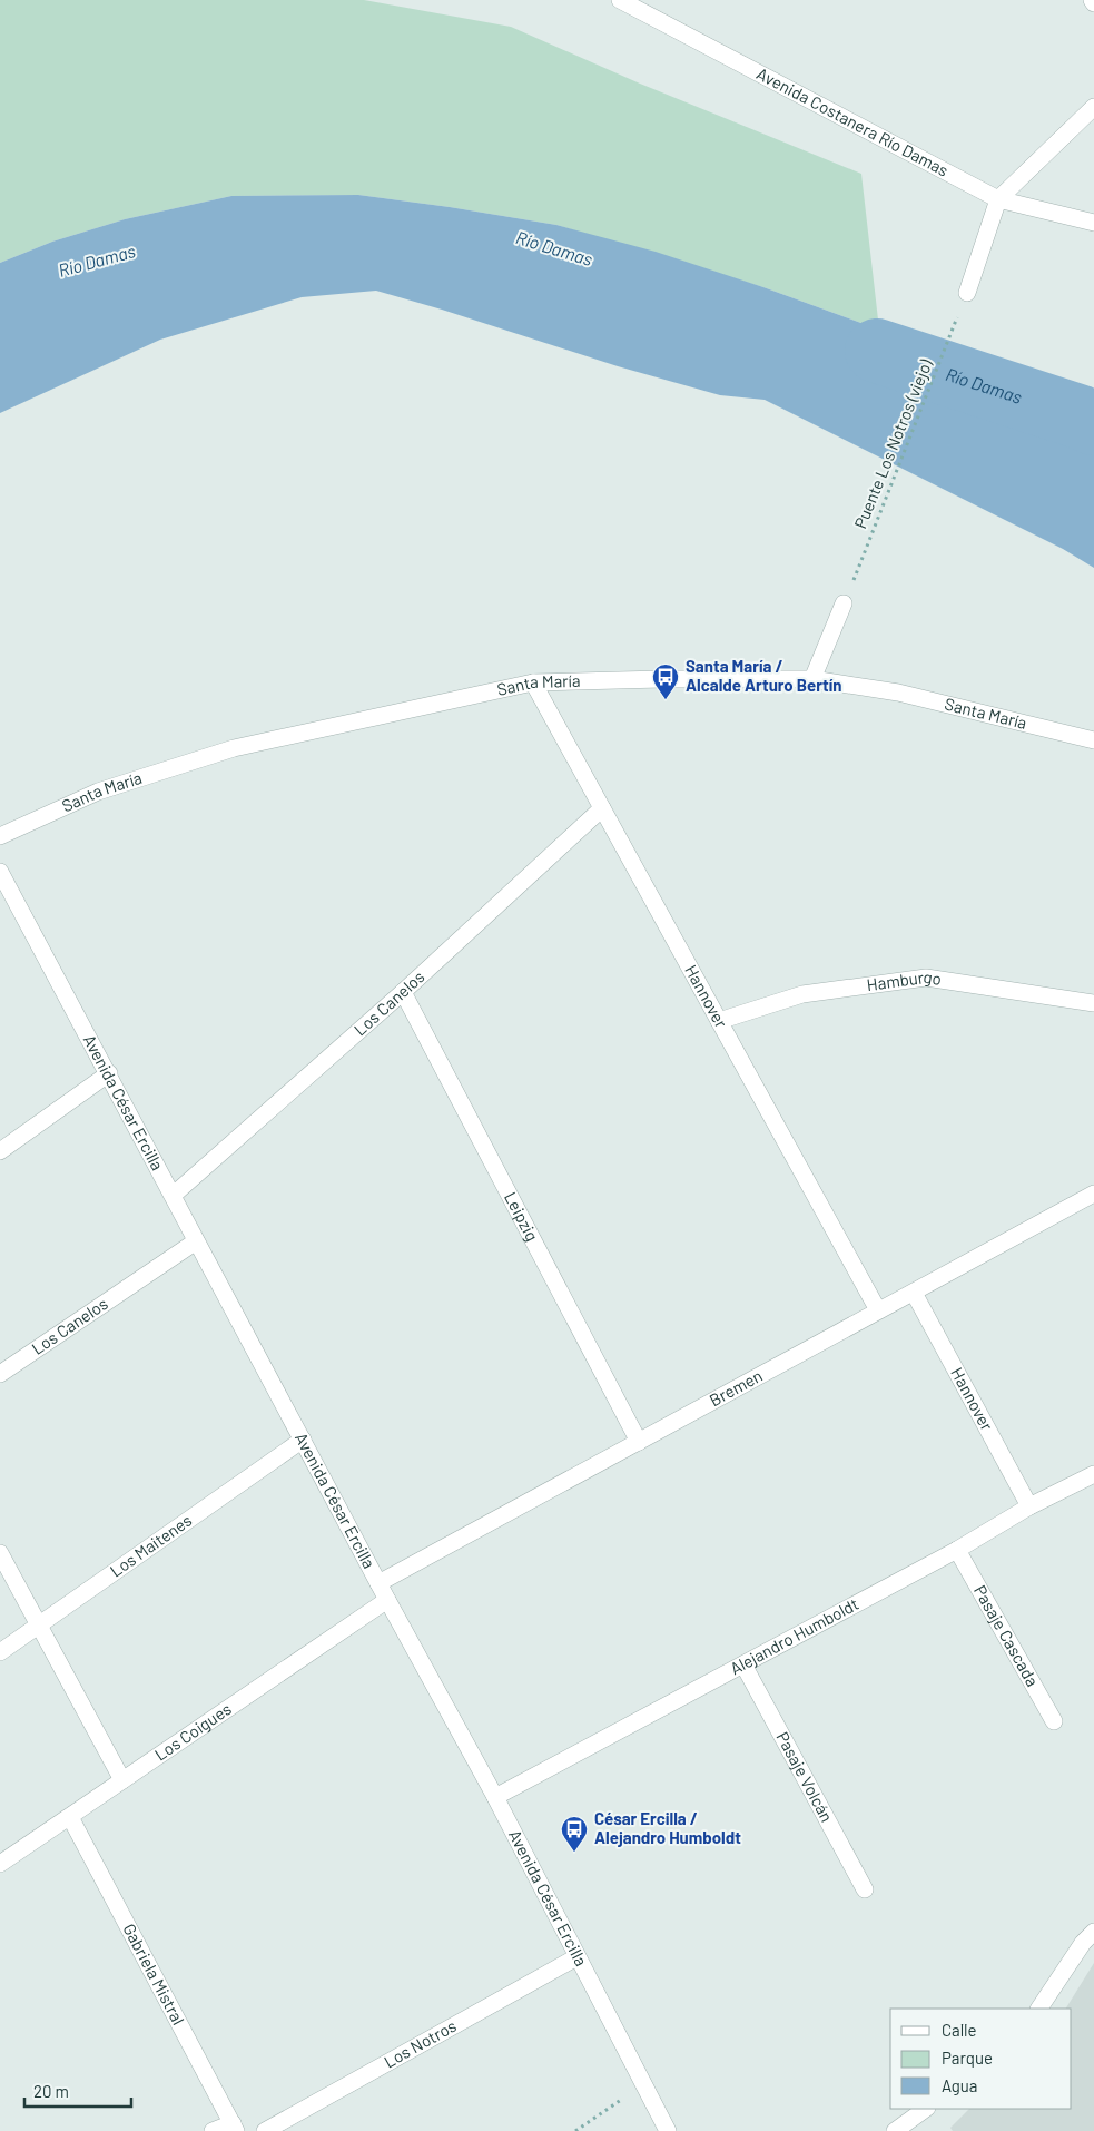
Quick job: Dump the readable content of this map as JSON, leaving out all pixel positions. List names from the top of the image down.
{
  "streets": {
    "street": [
      "Avenida Costanera Río Damas",
      "Santa María",
      "Hamburgo",
      "Hannover",
      "Los Canelos",
      "Avenida César Ercilla",
      "Leipzig",
      "Bremen",
      "Los Maitenes",
      "Pasaje Cascada",
      "Alejandro Humboldt",
      "Los Coigues",
      "Pasaje Volcán",
      "Gabriela Mistral",
      "Los Notros"
    ],
    "path": ["Puente Los Notros (viejo)"]
  },
  "crossings": [
    ["Santa María", "Hannover"],
    ["Hamburgo", "Hannover"],
    ["Hannover", "Los Canelos"],
    ["Hannover", "Bremen"],
    ["Hannover", "Alejandro Humboldt"],
    ["Los Canelos", "Avenida César Ercilla"],
    ["Los Canelos", "Leipzig"],
    ["Avenida César Ercilla", "Bremen"],
    ["Avenida César Ercilla", "Los Maitenes"],
    ["Avenida César Ercilla", "Alejandro Humboldt"],
    ["Avenida César Ercilla", "Los Coigues"],
    ["Avenida César Ercilla", "Los Notros"],
    ["Leipzig", "Bremen"],
    ["Pasaje Cascada", "Alejandro Humboldt"],
    ["Alejandro Humboldt", "Pasaje Volcán"],
    ["Los Coigues", "Gabriela Mistral"]
  ],
  "water": ["Río Damas"],
  "places": {
    "bus stop": ["Santa María / Alcalde Arturo Bertín", "César Ercilla / Alejandro Humboldt"]
  },
  "legend": ["Calle", "Parque", "Agua"],
  "scale_bar": "20 m"
}
